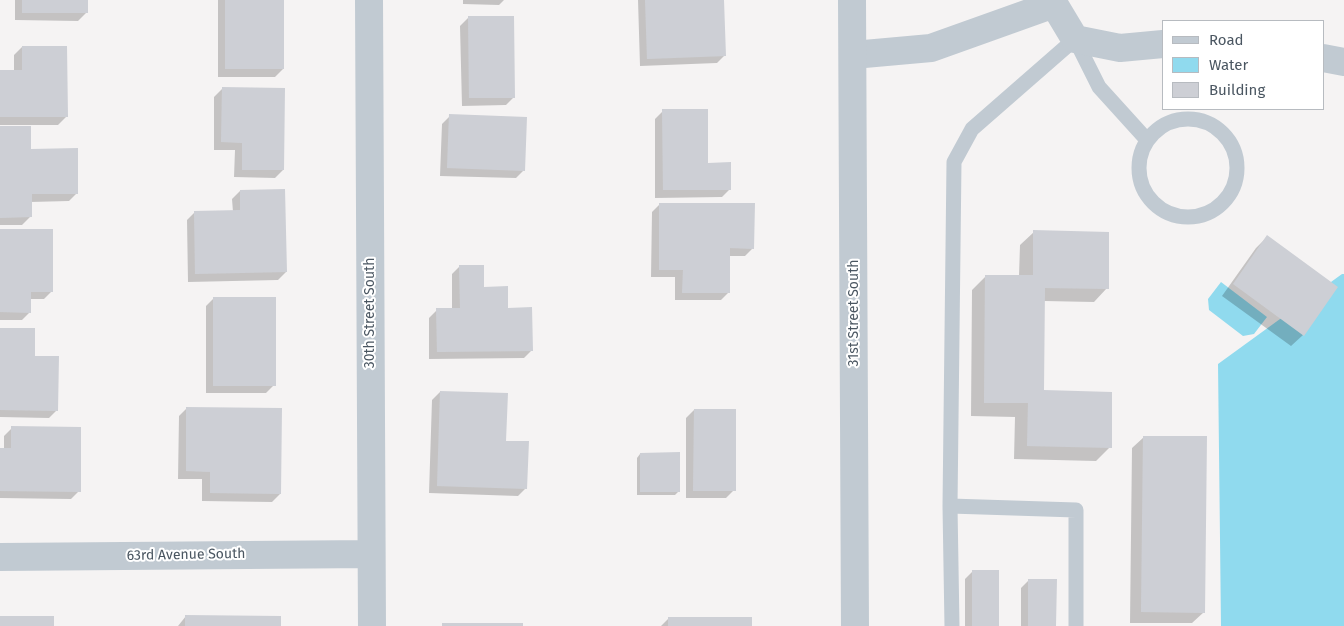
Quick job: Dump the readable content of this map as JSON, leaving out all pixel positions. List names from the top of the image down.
{
  "streets": {
    "street": ["30th Street South", "31st Street South", "63rd Avenue South"]
  },
  "crossings": [
    ["30th Street South", "63rd Avenue South"]
  ],
  "legend": ["Road", "Water", "Building"]
}
